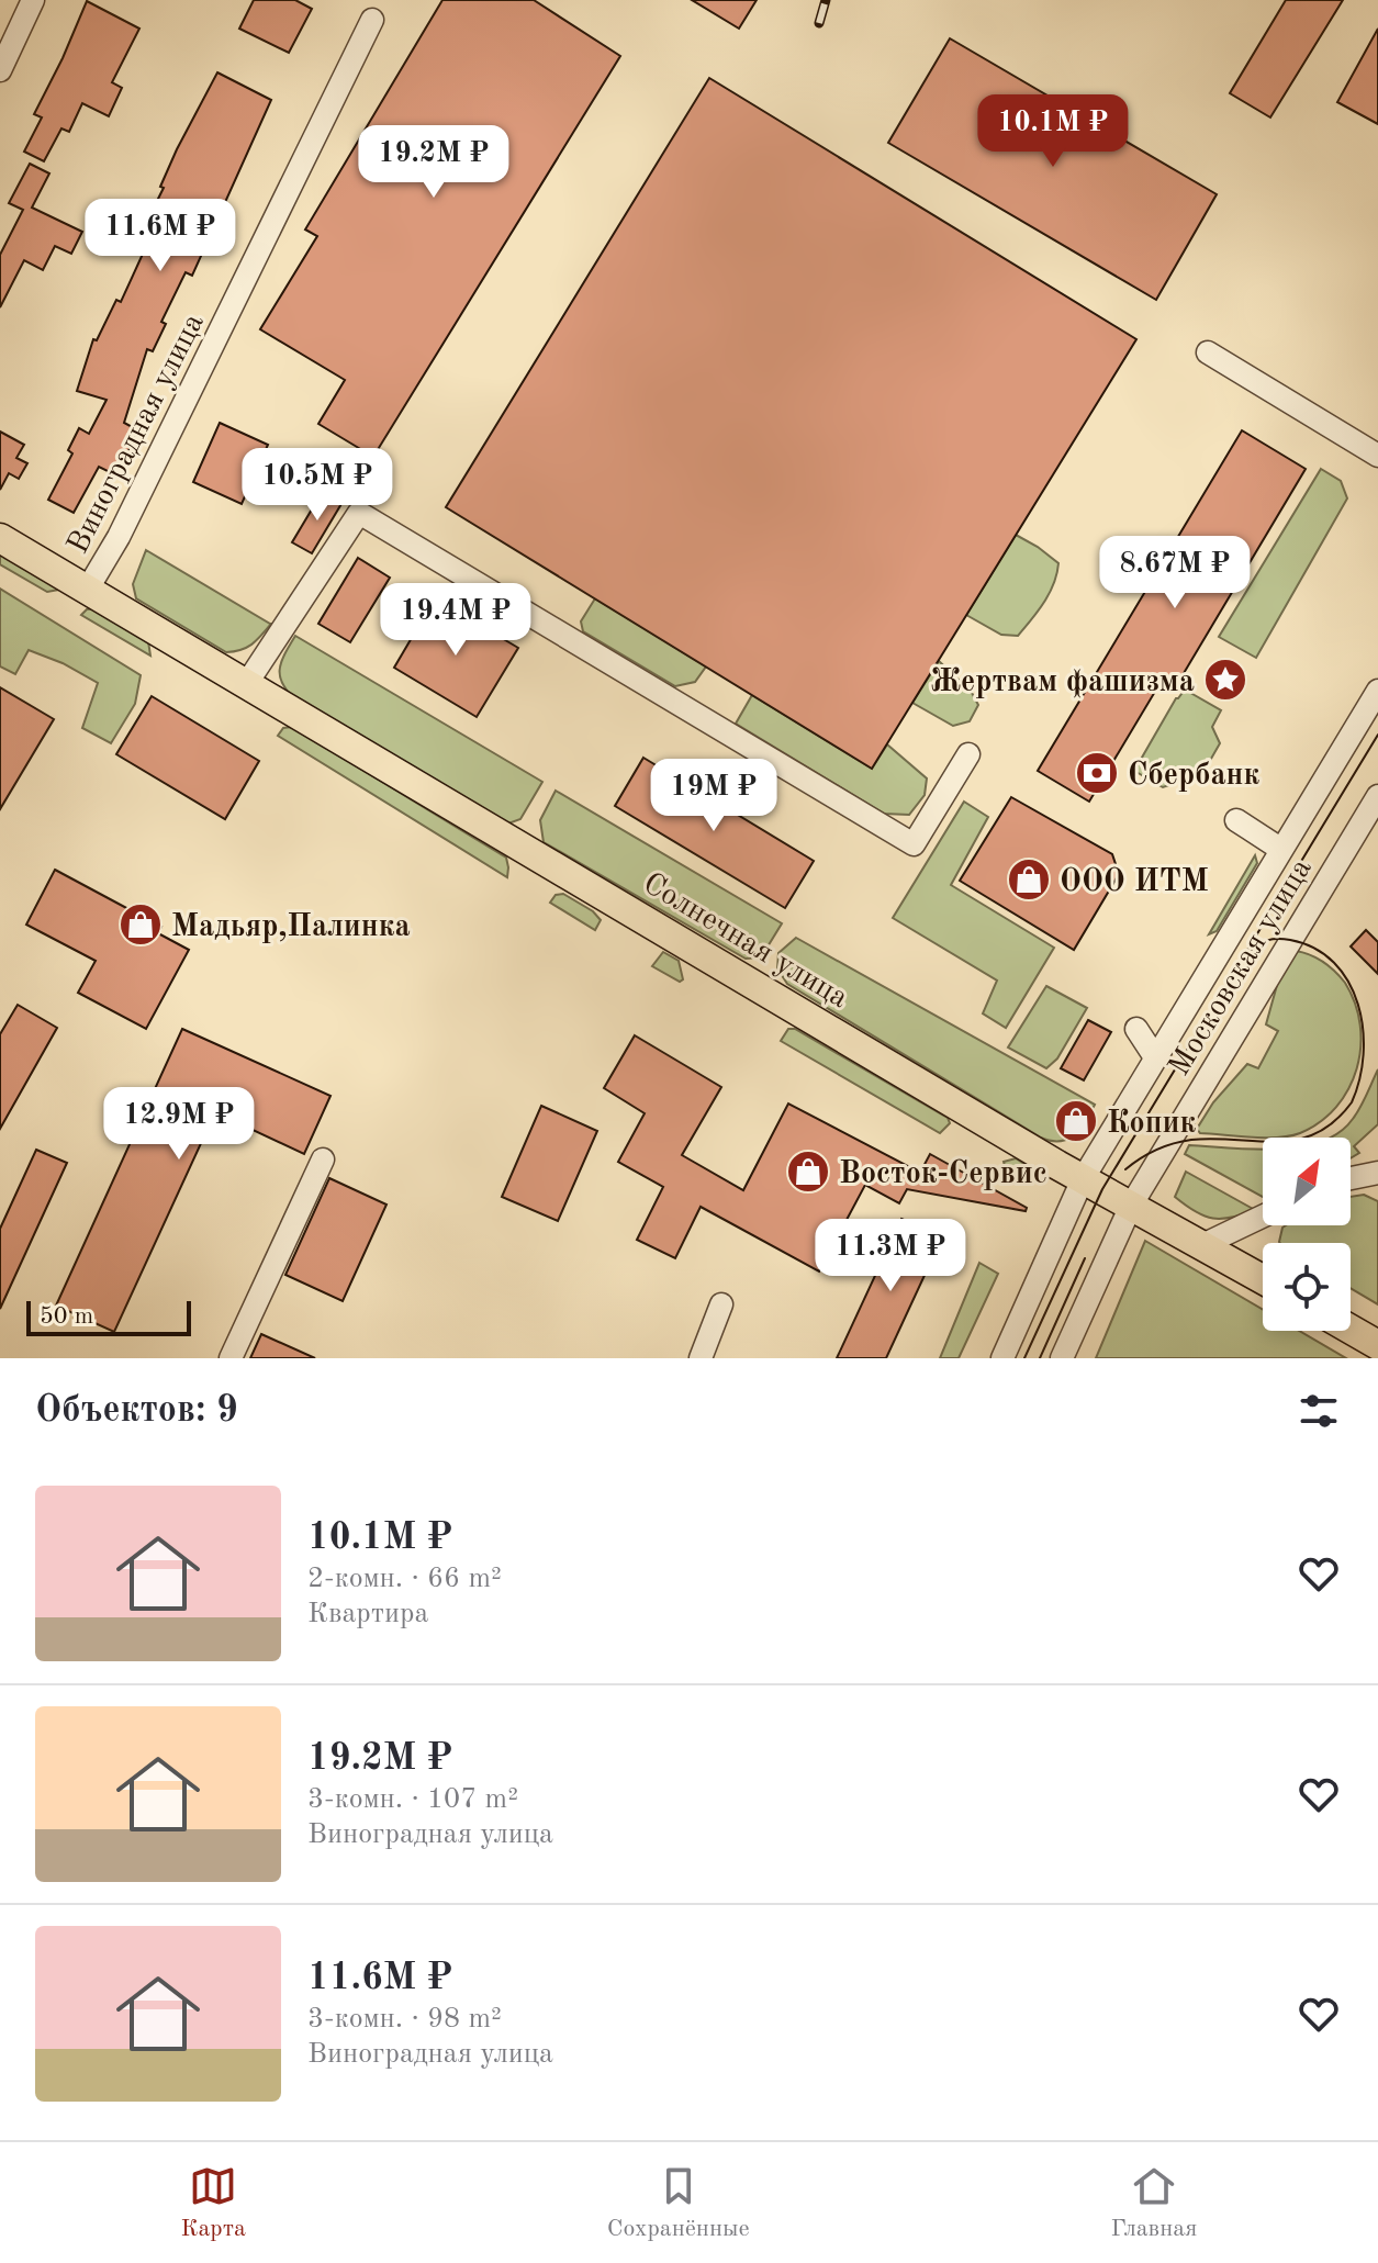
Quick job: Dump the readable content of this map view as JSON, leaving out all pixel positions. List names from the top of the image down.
{
  "streets": {
    "main road": ["Солнечная улица"],
    "street": ["Виноградная улица", "Московская улица"]
  },
  "crossings": [
    ["Виноградная улица", "Солнечная улица"],
    ["Солнечная улица", "Московская улица"]
  ],
  "places": {
    "place": ["Жертвам фашизма"],
    "bank": ["Сбербанк"],
    "shop": [
      "ООО ИТМ",
      "Мадьяр,Палинка",
      "Копик",
      "Восток-Сервис"
    ]
  },
  "scale_bar": "50 m",
  "north": "top right",
  "page": {
    "price": [
      "10.1M ₽",
      "19.2M ₽",
      "11.6M ₽",
      "10.5M ₽",
      "8.67M ₽",
      "19.4M ₽",
      "19M ₽",
      "12.9M ₽",
      "11.3M ₽"
    ],
    "scale": "50 m",
    "heading": "Объектов: 9",
    "list": [
      {
        "name": "10.1M ₽",
        "note": "2-комн. · 66 m² · Квартира"
      },
      {
        "name": "19.2M ₽",
        "note": "3-комн. · 107 m² · Виноградная улица"
      },
      {
        "name": "11.6M ₽",
        "note": "3-комн. · 98 m² · Виноградная улица"
      }
    ],
    "tabs": ["Карта", "Сохранённые", "Главная"]
  }
}
